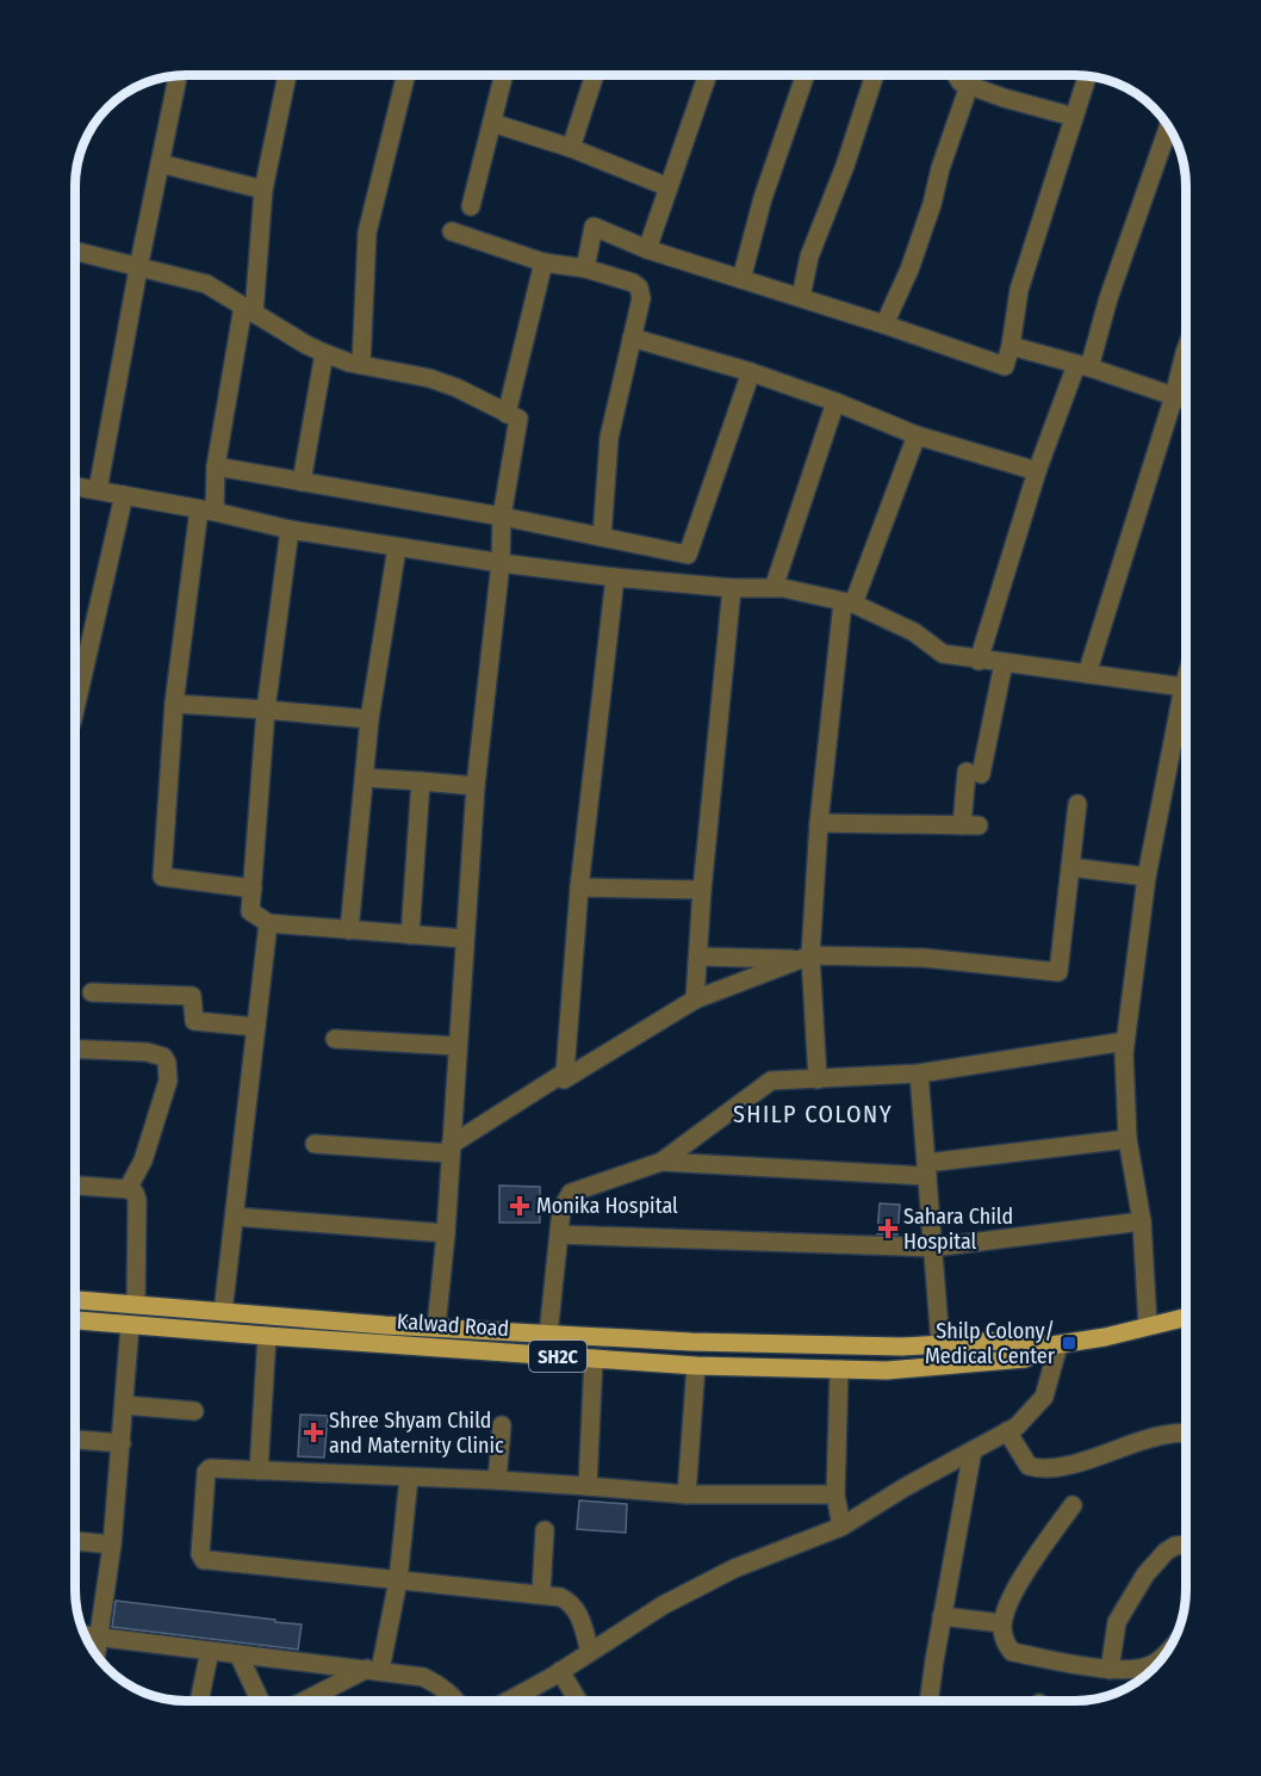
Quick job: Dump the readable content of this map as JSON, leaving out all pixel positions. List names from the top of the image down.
{
  "streets": {
    "main road": ["Kalwad Road", "SH2C"]
  },
  "districts": ["SHILP COLONY"],
  "places": {
    "health": ["Monika Hospital", "Sahara Child Hospital", "Shree Shyam Child and Maternity Clinic"],
    "transit": ["Shilp Colony/ Medical Center"]
  }
}
